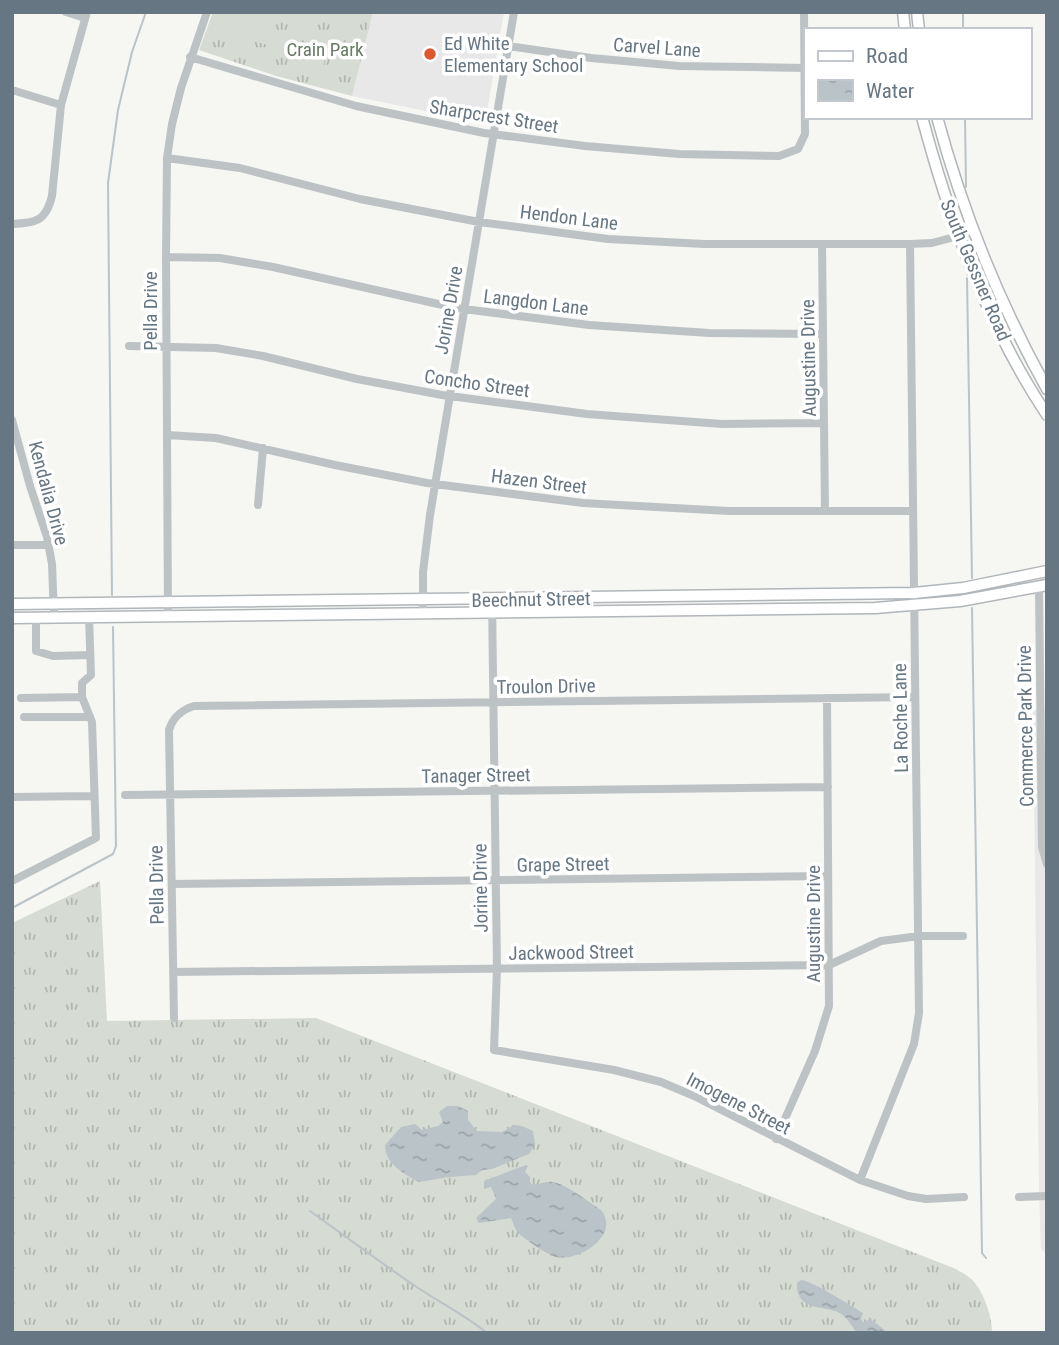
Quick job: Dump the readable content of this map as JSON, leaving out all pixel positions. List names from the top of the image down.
{
  "streets": {
    "main road": ["South Gessner Road", "Beechnut Street"],
    "street": [
      "Carvel Lane",
      "Sharpcrest Street",
      "Hendon Lane",
      "Langdon Lane",
      "Jorine Drive",
      "Pella Drive",
      "Augustine Drive",
      "Concho Street",
      "Hazen Street",
      "Kendalia Drive",
      "Troulon Drive",
      "La Roche Lane",
      "Commerce Park Drive",
      "Tanager Street",
      "Grape Street",
      "Jackwood Street",
      "Imogene Street"
    ]
  },
  "crossings": [
    ["Carvel Lane", "Jorine Drive"],
    ["Sharpcrest Street", "Jorine Drive"],
    ["Sharpcrest Street", "Pella Drive"],
    ["Hendon Lane", "South Gessner Road"],
    ["Hendon Lane", "Jorine Drive"],
    ["Hendon Lane", "Pella Drive"],
    ["Hendon Lane", "Augustine Drive"],
    ["Hendon Lane", "La Roche Lane"],
    ["Langdon Lane", "Jorine Drive"],
    ["Langdon Lane", "Pella Drive"],
    ["Langdon Lane", "Augustine Drive"],
    ["Jorine Drive", "Concho Street"],
    ["Jorine Drive", "Hazen Street"],
    ["Jorine Drive", "Beechnut Street"],
    ["Jorine Drive", "Troulon Drive"],
    ["Jorine Drive", "Tanager Street"],
    ["Jorine Drive", "Grape Street"],
    ["Jorine Drive", "Jackwood Street"],
    ["Jorine Drive", "Imogene Street"],
    ["Pella Drive", "Concho Street"],
    ["Pella Drive", "Hazen Street"],
    ["Pella Drive", "Beechnut Street"],
    ["Pella Drive", "Troulon Drive"],
    ["Pella Drive", "Tanager Street"],
    ["Pella Drive", "Grape Street"],
    ["Pella Drive", "Jackwood Street"],
    ["Augustine Drive", "Concho Street"],
    ["Augustine Drive", "Hazen Street"],
    ["Augustine Drive", "Troulon Drive"],
    ["Augustine Drive", "Tanager Street"],
    ["Augustine Drive", "Grape Street"],
    ["Augustine Drive", "Jackwood Street"],
    ["Augustine Drive", "Imogene Street"],
    ["Hazen Street", "La Roche Lane"],
    ["Kendalia Drive", "Beechnut Street"],
    ["Beechnut Street", "La Roche Lane"],
    ["Beechnut Street", "Commerce Park Drive"],
    ["Troulon Drive", "La Roche Lane"],
    ["La Roche Lane", "Jackwood Street"],
    ["La Roche Lane", "Imogene Street"]
  ],
  "parks": ["Crain Park"],
  "places": ["Ed White Elementary School"],
  "legend": ["Road", "Water"]
}
